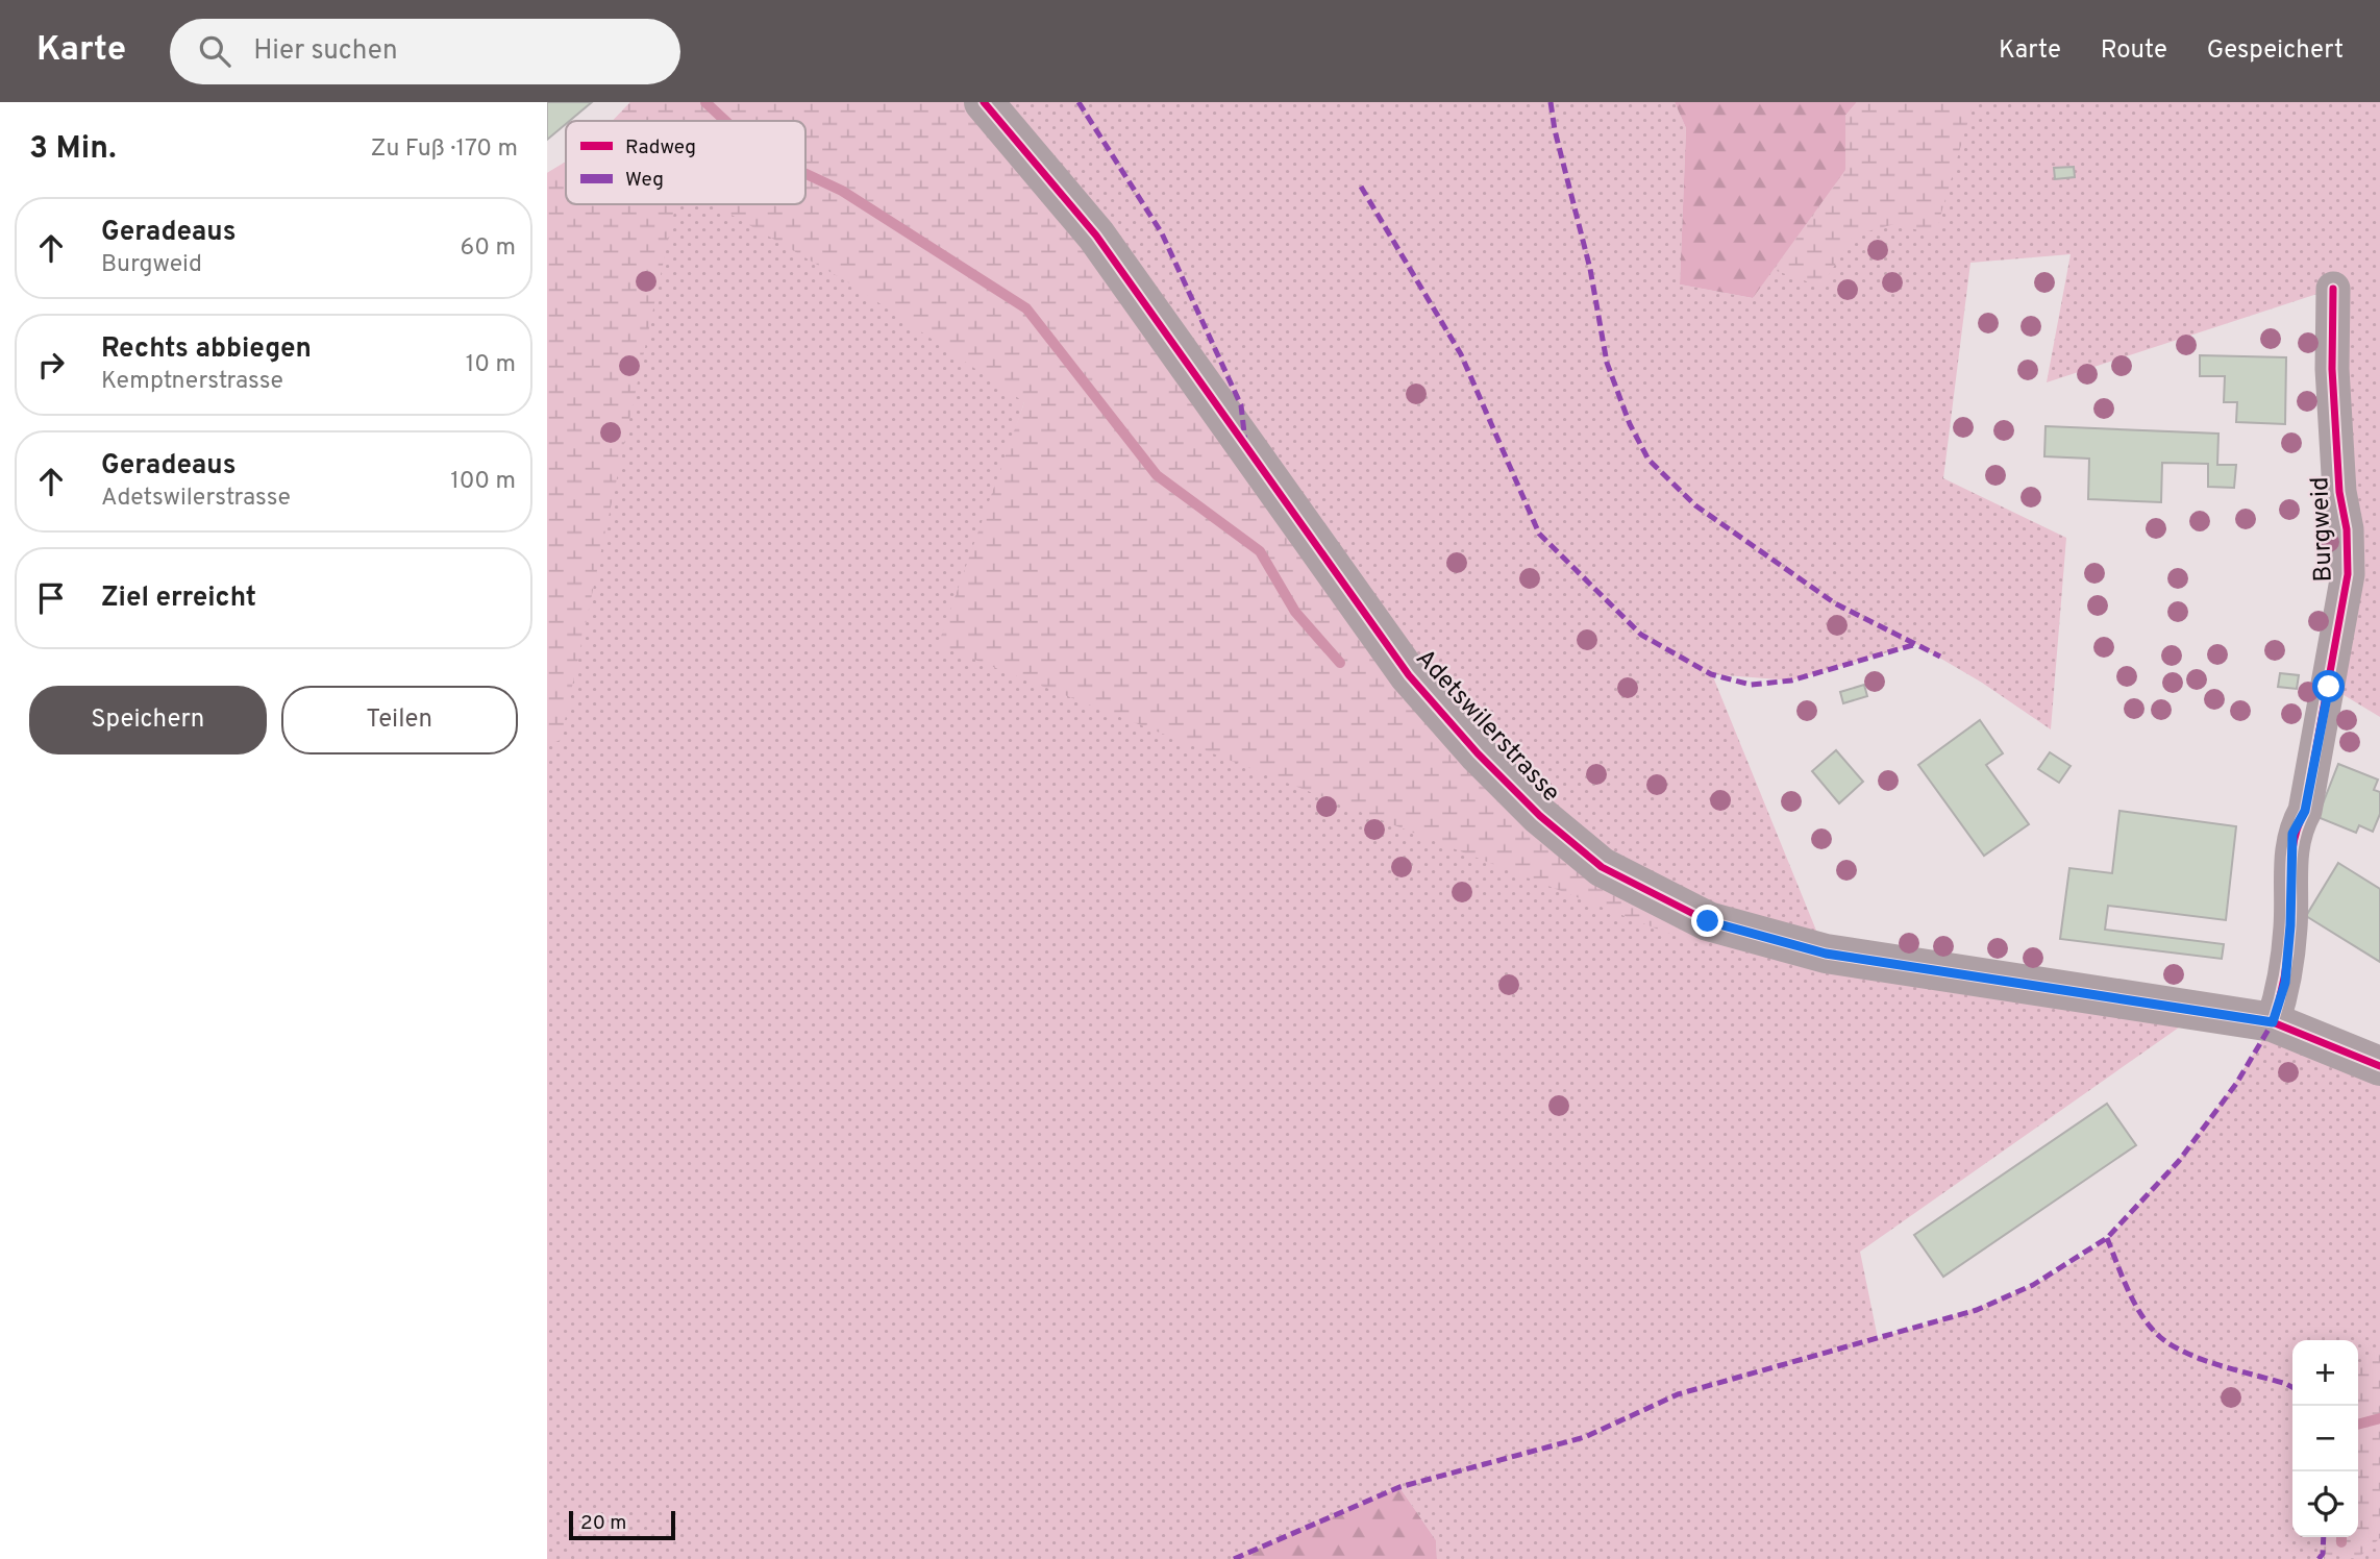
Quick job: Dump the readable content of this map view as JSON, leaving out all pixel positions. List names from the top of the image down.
{
  "streets": {
    "street": ["Burgweid", "Adetswilerstrasse"]
  },
  "crossings": [
    ["Burgweid", "Adetswilerstrasse"]
  ],
  "legend": ["Radweg", "Weg"],
  "scale_bar": "20 m",
  "page": {
    "header": "Karte",
    "search": "Hier suchen",
    "nav": ["Karte", "Route", "Gespeichert"],
    "heading": ["3 Min.", "Zu Fuß · 170 m"],
    "list": [
      ["Geradeaus", "Burgweid", "60 m"],
      ["Rechts abbiegen", "Kemptnerstrasse", "10 m"],
      ["Geradeaus", "Adetswilerstrasse", "100 m"],
      "Ziel erreicht"
    ],
    "buttons": ["Speichern", "Teilen"],
    "map_buttons": ["+", "−"],
    "scale": "20 m"
  }
}
